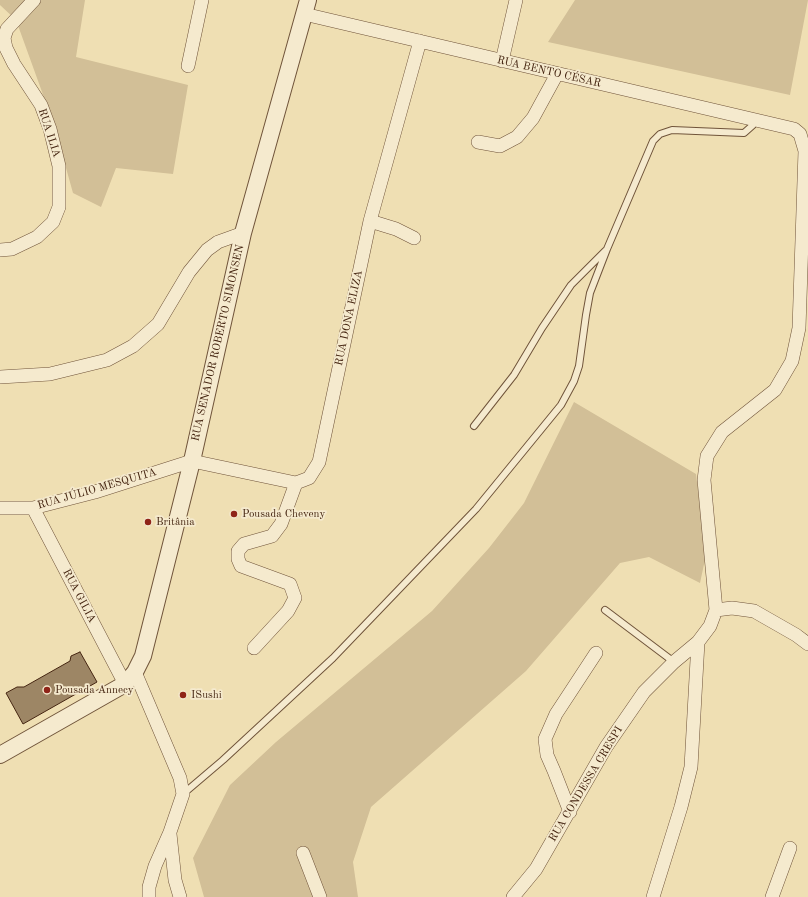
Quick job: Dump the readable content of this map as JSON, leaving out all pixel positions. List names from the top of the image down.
{
  "streets": {
    "street": [
      "RUA BENTO CÉSAR",
      "RUA ILIA",
      "RUA DONA ELIZA",
      "RUA SENADOR ROBERTO SIMONSEN",
      "RUA JÚLIO MESQUITA",
      "RUA GILIA",
      "RUA CONDESSA CRESPI"
    ]
  },
  "crossings": [
    ["RUA BENTO CÉSAR", "RUA DONA ELIZA"],
    ["RUA BENTO CÉSAR", "RUA SENADOR ROBERTO SIMONSEN"],
    ["RUA BENTO CÉSAR", "RUA CONDESSA CRESPI"],
    ["RUA SENADOR ROBERTO SIMONSEN", "RUA JÚLIO MESQUITA"],
    ["RUA SENADOR ROBERTO SIMONSEN", "RUA GILIA"],
    ["RUA JÚLIO MESQUITA", "RUA GILIA"]
  ],
  "places": [
    "Pousada Cheveny",
    "Britânia",
    "Pousada Annecy",
    "ISushi"
  ]
}
